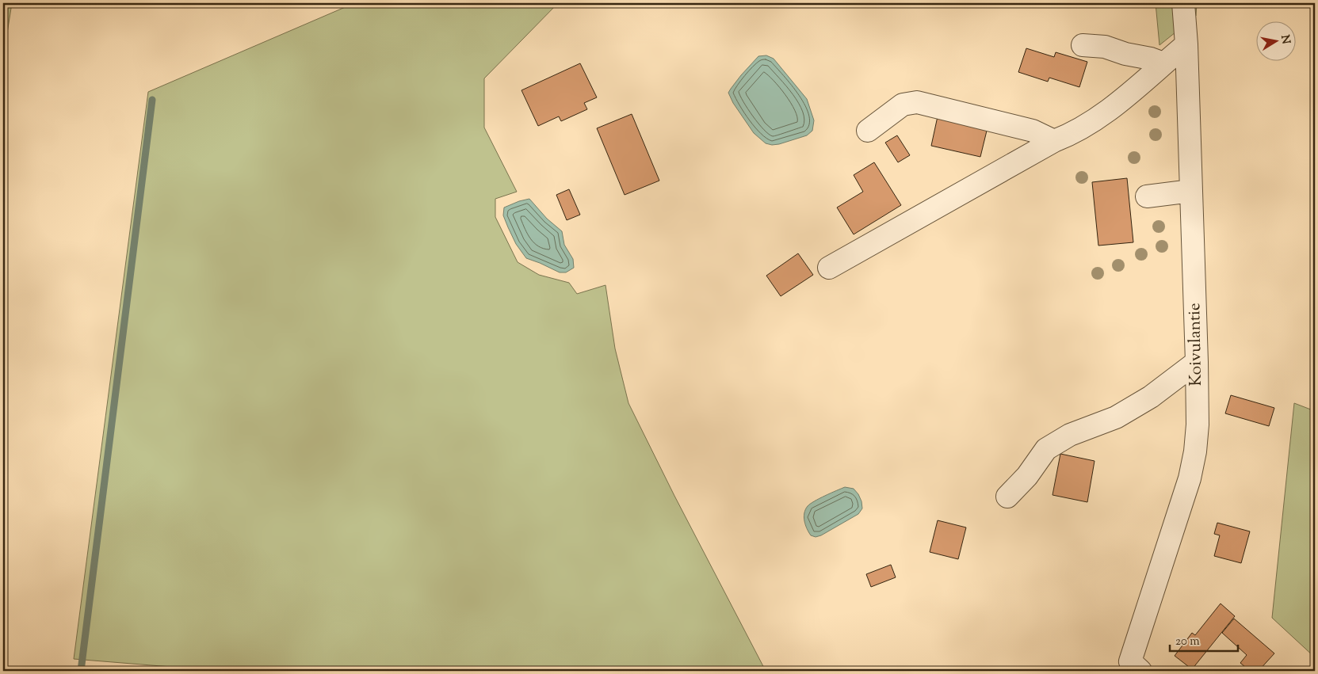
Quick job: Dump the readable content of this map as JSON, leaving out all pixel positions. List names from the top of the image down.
{
  "streets": {
    "street": ["Koivulantie"]
  },
  "scale_bar": "20 m",
  "north": "right"
}
